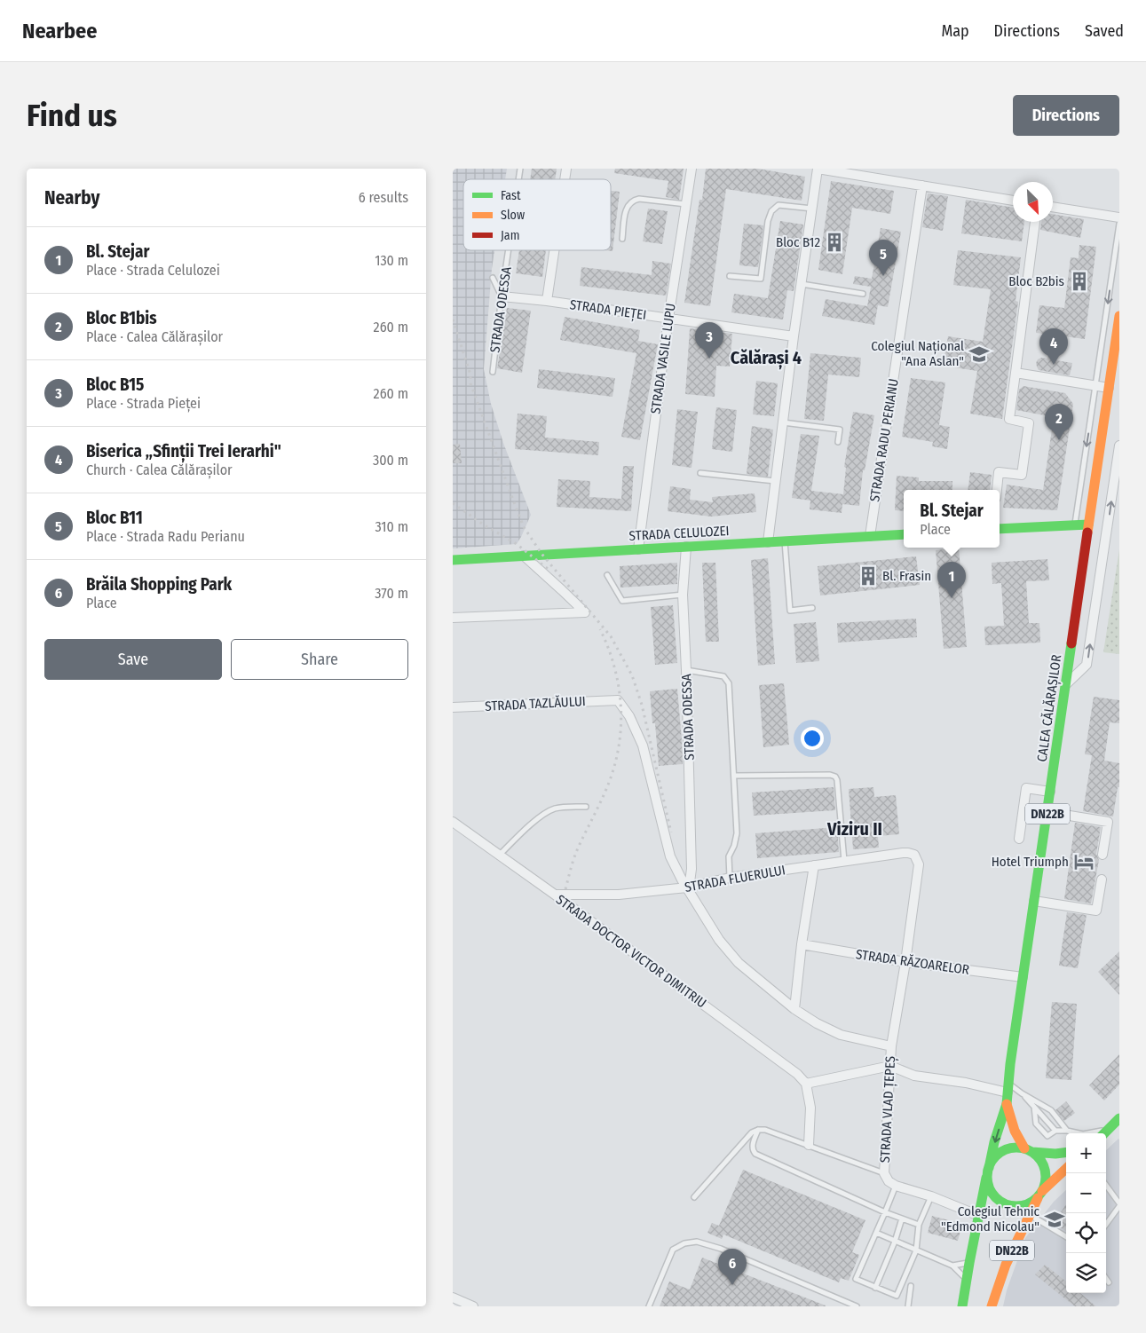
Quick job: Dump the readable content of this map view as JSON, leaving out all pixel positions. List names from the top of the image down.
{
  "streets": {
    "main road": ["STRADA CELULOZEI", "CALEA CĂLĂRAȘILOR", "DN22B"],
    "street": [
      "STRADA ODESSA",
      "STRADA PIEȚEI",
      "STRADA VASILE LUPU",
      "STRADA RADU PERIANU",
      "STRADA TAZLĂULUI",
      "STRADA FLUERULUI",
      "STRADA DOCTOR VICTOR DIMITRIU",
      "STRADA RĂZOARELOR",
      "STRADA VLAD ȚEPEȘ"
    ]
  },
  "crossings": [
    ["STRADA ODESSA", "STRADA PIEȚEI"],
    ["STRADA ODESSA", "STRADA CELULOZEI"],
    ["STRADA ODESSA", "STRADA TAZLĂULUI"],
    ["STRADA ODESSA", "STRADA FLUERULUI"],
    ["STRADA PIEȚEI", "STRADA VASILE LUPU"],
    ["STRADA VASILE LUPU", "STRADA CELULOZEI"],
    ["STRADA RADU PERIANU", "STRADA CELULOZEI"],
    ["STRADA TAZLĂULUI", "STRADA FLUERULUI"],
    ["CALEA CĂLĂRAȘILOR", "DN22B"],
    ["CALEA CĂLĂRAȘILOR", "STRADA RĂZOARELOR"],
    ["STRADA FLUERULUI", "STRADA DOCTOR VICTOR DIMITRIU"],
    ["STRADA FLUERULUI", "STRADA VLAD ȚEPEȘ"],
    ["STRADA RĂZOARELOR", "STRADA VLAD ȚEPEȘ"]
  ],
  "districts": ["Călărași 4", "Viziru II"],
  "places": {
    "building": ["Bloc B12", "Bloc B2bis", "Bl. Frasin"],
    "school or university": ["Colegiul Național \"Ana Aslan\"", "Colegiul Tehnic \"Edmond Nicolau\""],
    "hotel": ["Hotel Triumph"]
  },
  "legend": ["Fast", "Slow", "Jam"],
  "north": "bottom right",
  "page": {
    "header": "Nearbee",
    "nav": ["Map", "Directions", "Saved"],
    "buttons": [
      "Directions",
      ["Save", "Share"]
    ],
    "title": "Find us",
    "heading": ["Nearby", "6 results"],
    "list": [
      {
        "mark": "1",
        "name": "Bl. Stejar",
        "note": "Place · Strada Celulozei",
        "value": "130 m"
      },
      {
        "mark": "2",
        "name": "Bloc B1bis",
        "note": "Place · Calea Călărașilor",
        "value": "260 m"
      },
      {
        "mark": "3",
        "name": "Bloc B15",
        "note": "Place · Strada Pieței",
        "value": "260 m"
      },
      {
        "mark": "4",
        "name": "Biserica „Sfinții Trei Ierarhi\"",
        "note": "Church · Calea Călărașilor",
        "value": "300 m"
      },
      {
        "mark": "5",
        "name": "Bloc B11",
        "note": "Place · Strada Radu Perianu",
        "value": "310 m"
      },
      {
        "mark": "6",
        "name": "Brăila Shopping Park",
        "note": "Place",
        "value": "370 m"
      }
    ],
    "pins": [
      "5",
      "3",
      "4",
      "2",
      "1",
      "6"
    ],
    "popup": ["Bl. Stejar", "Place"],
    "map_buttons": ["+", "−"]
  }
}
